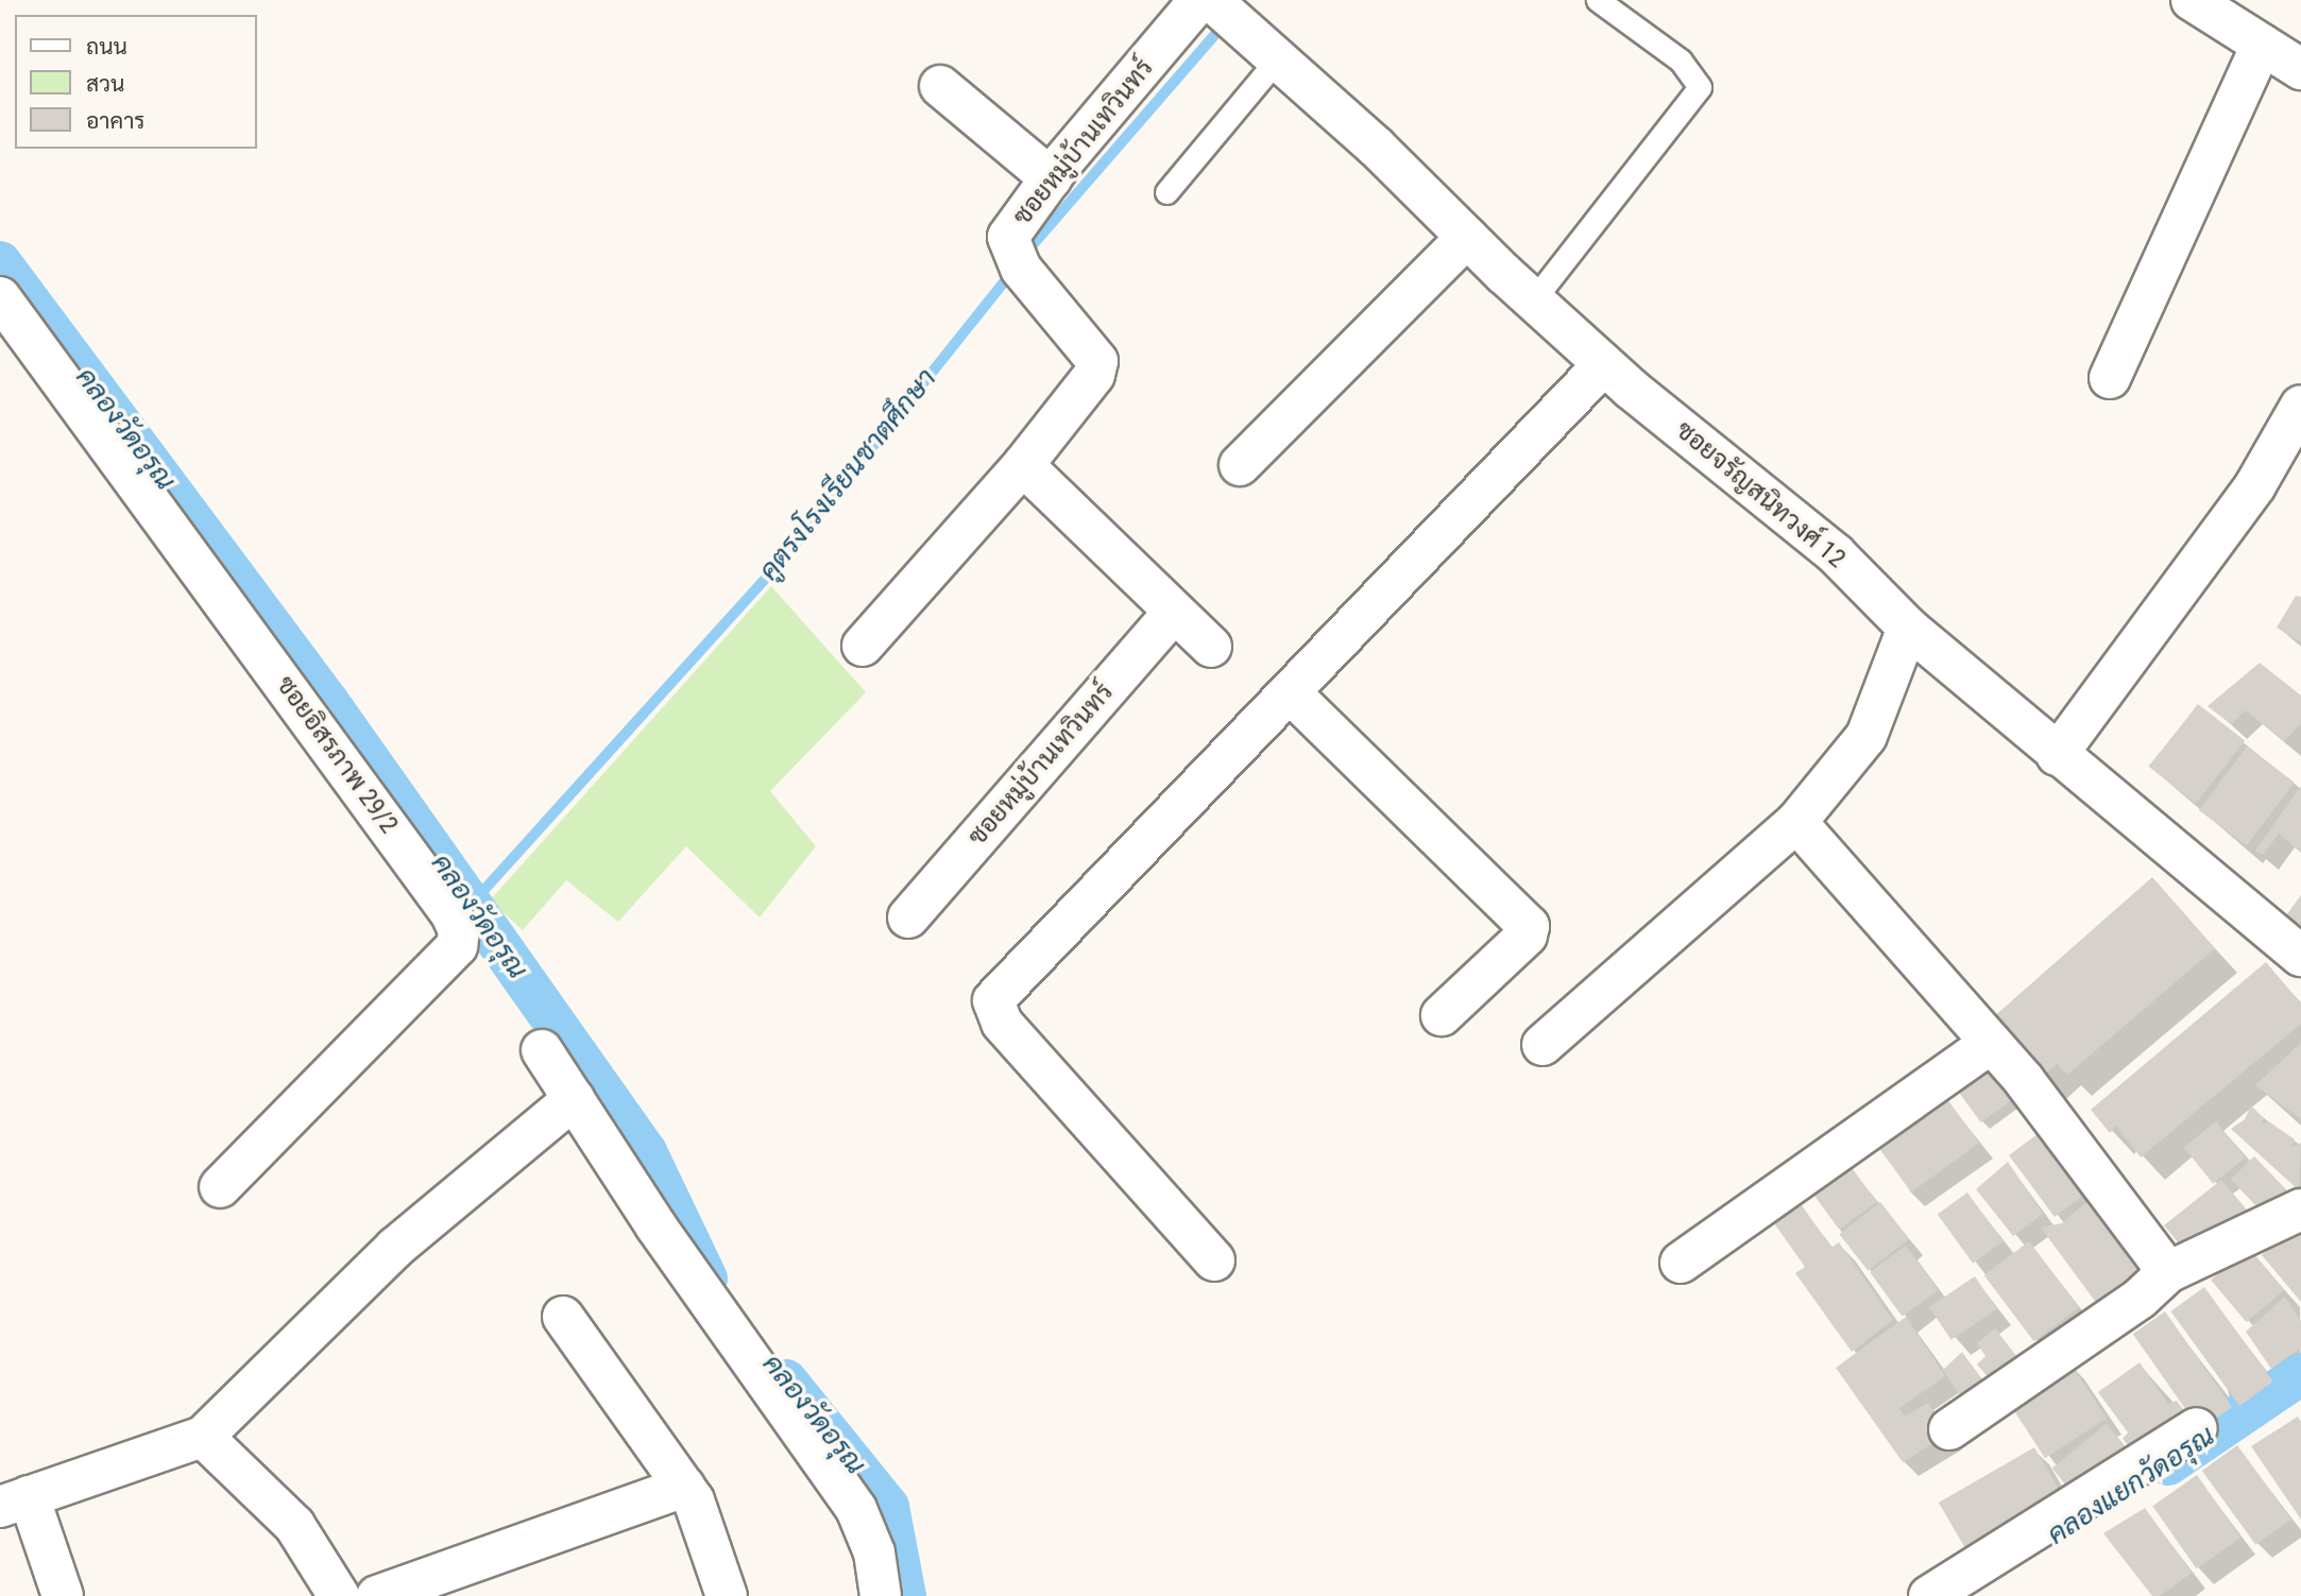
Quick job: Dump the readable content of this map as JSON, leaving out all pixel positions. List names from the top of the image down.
{
  "streets": {
    "street": ["ซอยหมู่บ้านเทวินทร์", "ซอยจรัญสนิทวงศ์ 12", "ซอยอิสรภาพ 29/2"]
  },
  "crossings": [
    ["ซอยหมู่บ้านเทวินทร์", "ซอยจรัญสนิทวงศ์ 12"]
  ],
  "water": ["คลองวัดอรุณ", "คูตรงโรงเรียนชาตศึกษา", "คลองแยกวัดอรุณ"],
  "legend": ["ถนน", "สวน", "อาคาร"]
}
